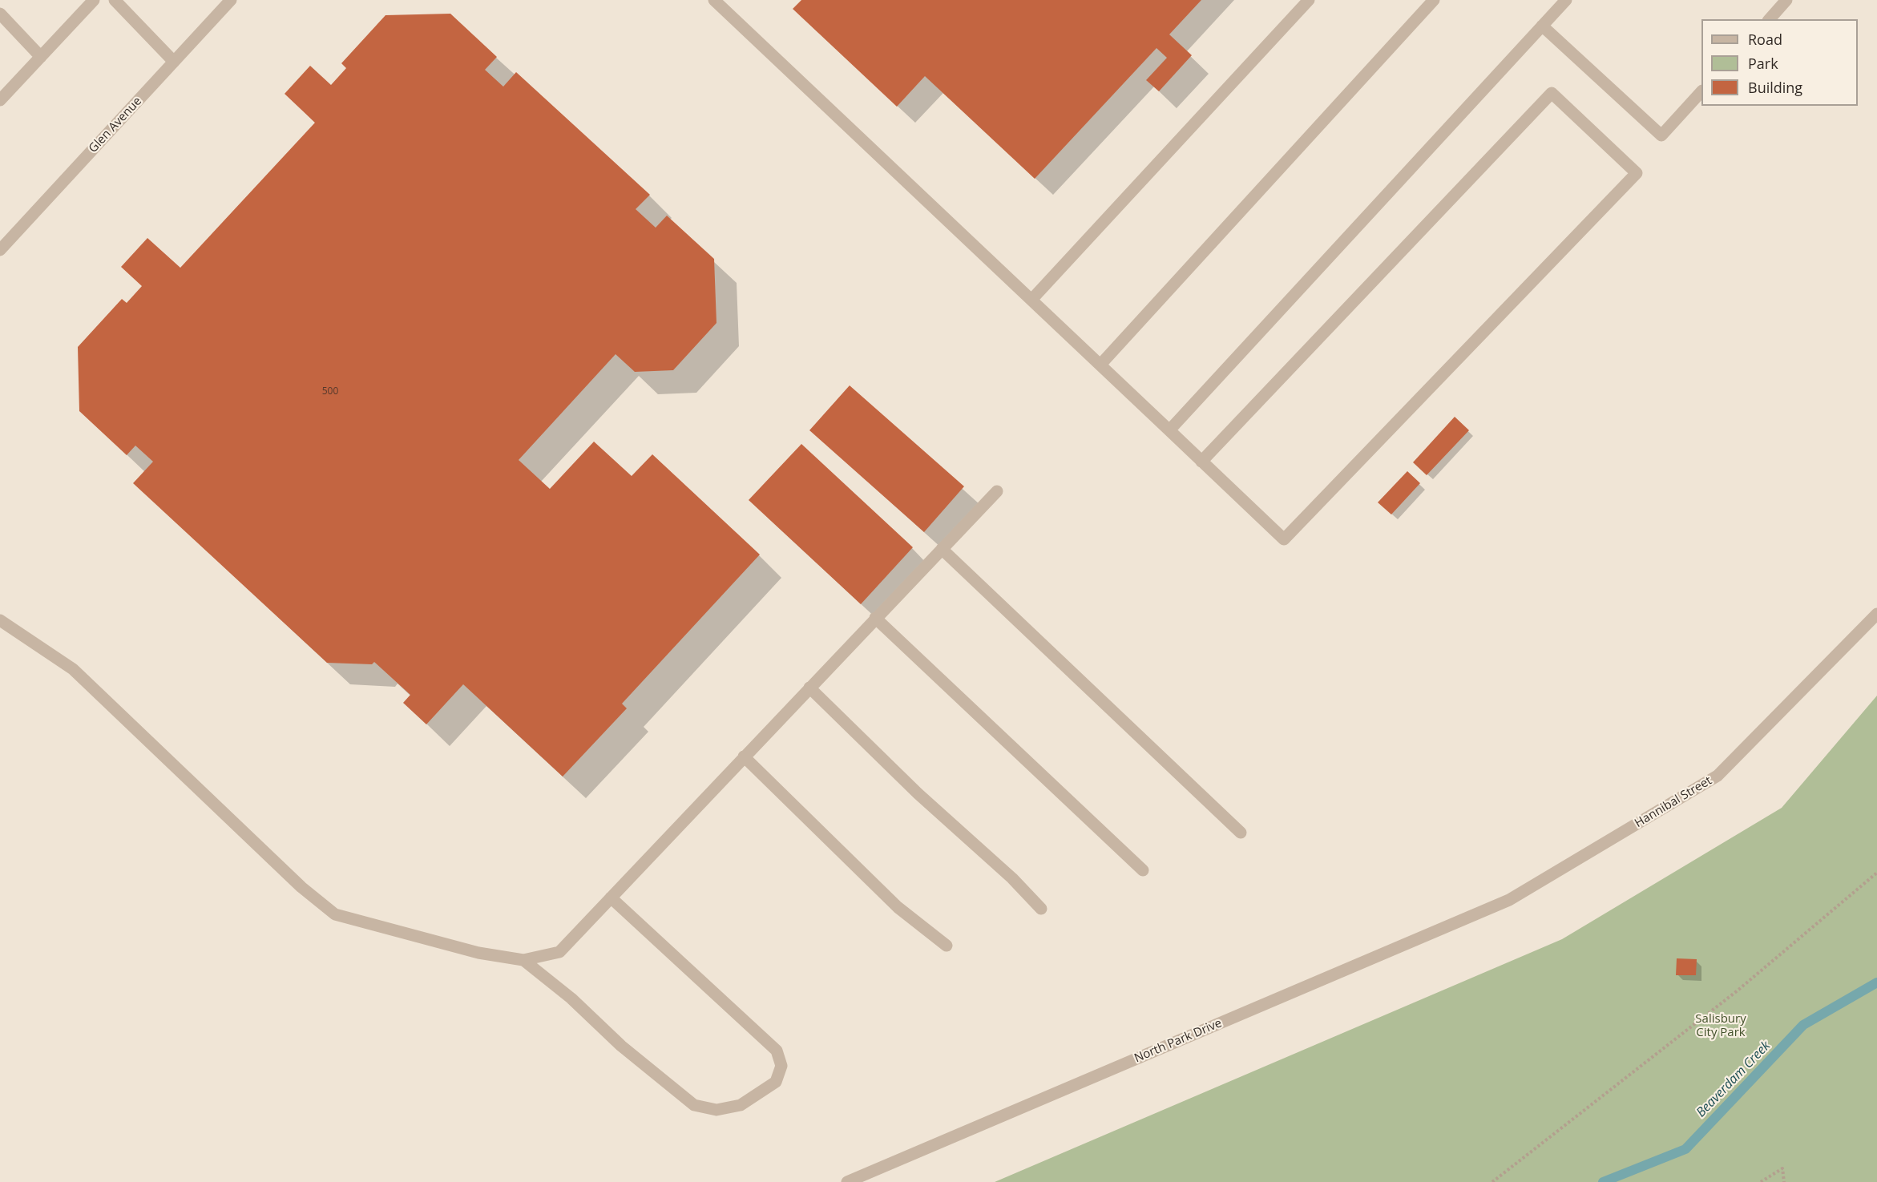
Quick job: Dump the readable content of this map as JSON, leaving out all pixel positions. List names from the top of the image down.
{
  "streets": {
    "street": ["Glen Avenue", "Hannibal Street", "North Park Drive"]
  },
  "crossings": [
    ["Hannibal Street", "North Park Drive"]
  ],
  "water": ["Beaverdam Creek"],
  "parks": ["Salisbury City Park"],
  "house_numbers": ["500"],
  "legend": ["Road", "Park", "Building"]
}
